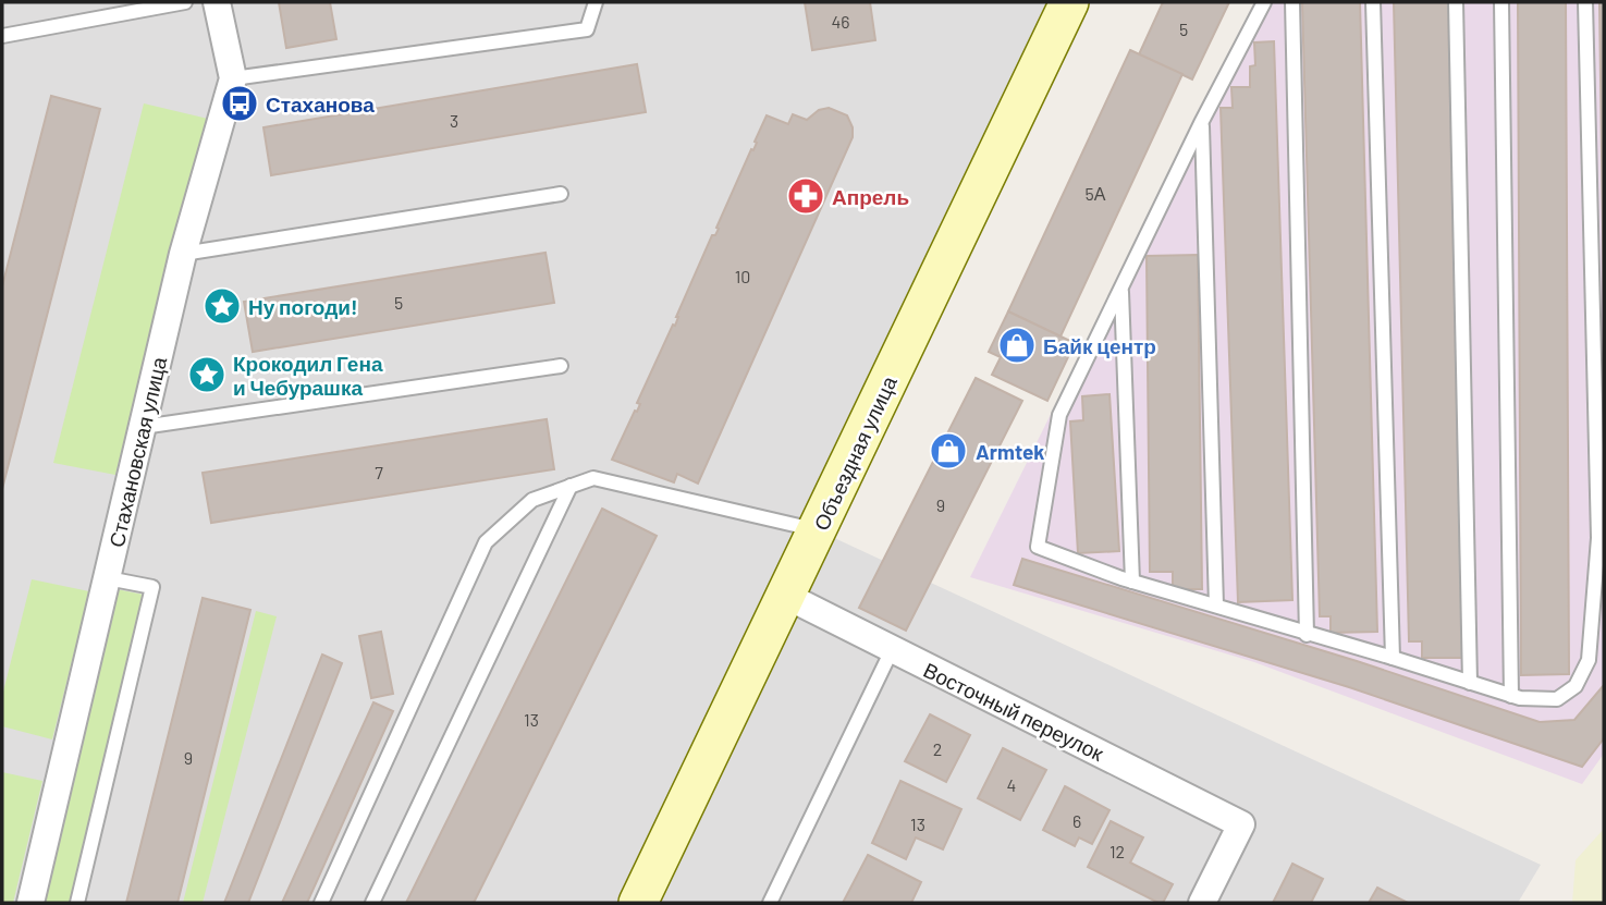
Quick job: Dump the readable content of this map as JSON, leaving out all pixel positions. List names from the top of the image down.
{
  "streets": {
    "main road": ["Объездная улица"],
    "street": ["Стахановская улица", "Восточный переулок"]
  },
  "crossings": [
    ["Объездная улица", "Восточный переулок"]
  ],
  "places": {
    "bus stop": ["Стаханова"],
    "pharmacy": ["Апрель"],
    "place": ["Ну погоди!", "Крокодил Гена и Чебурашка"],
    "shop": ["Байк центр", "Armtek"]
  },
  "house_numbers": [
    "46",
    "5",
    "3",
    "5А",
    "10",
    "5",
    "7",
    "9",
    "13",
    "2",
    "9",
    "4",
    "6",
    "13",
    "12"
  ]
}
